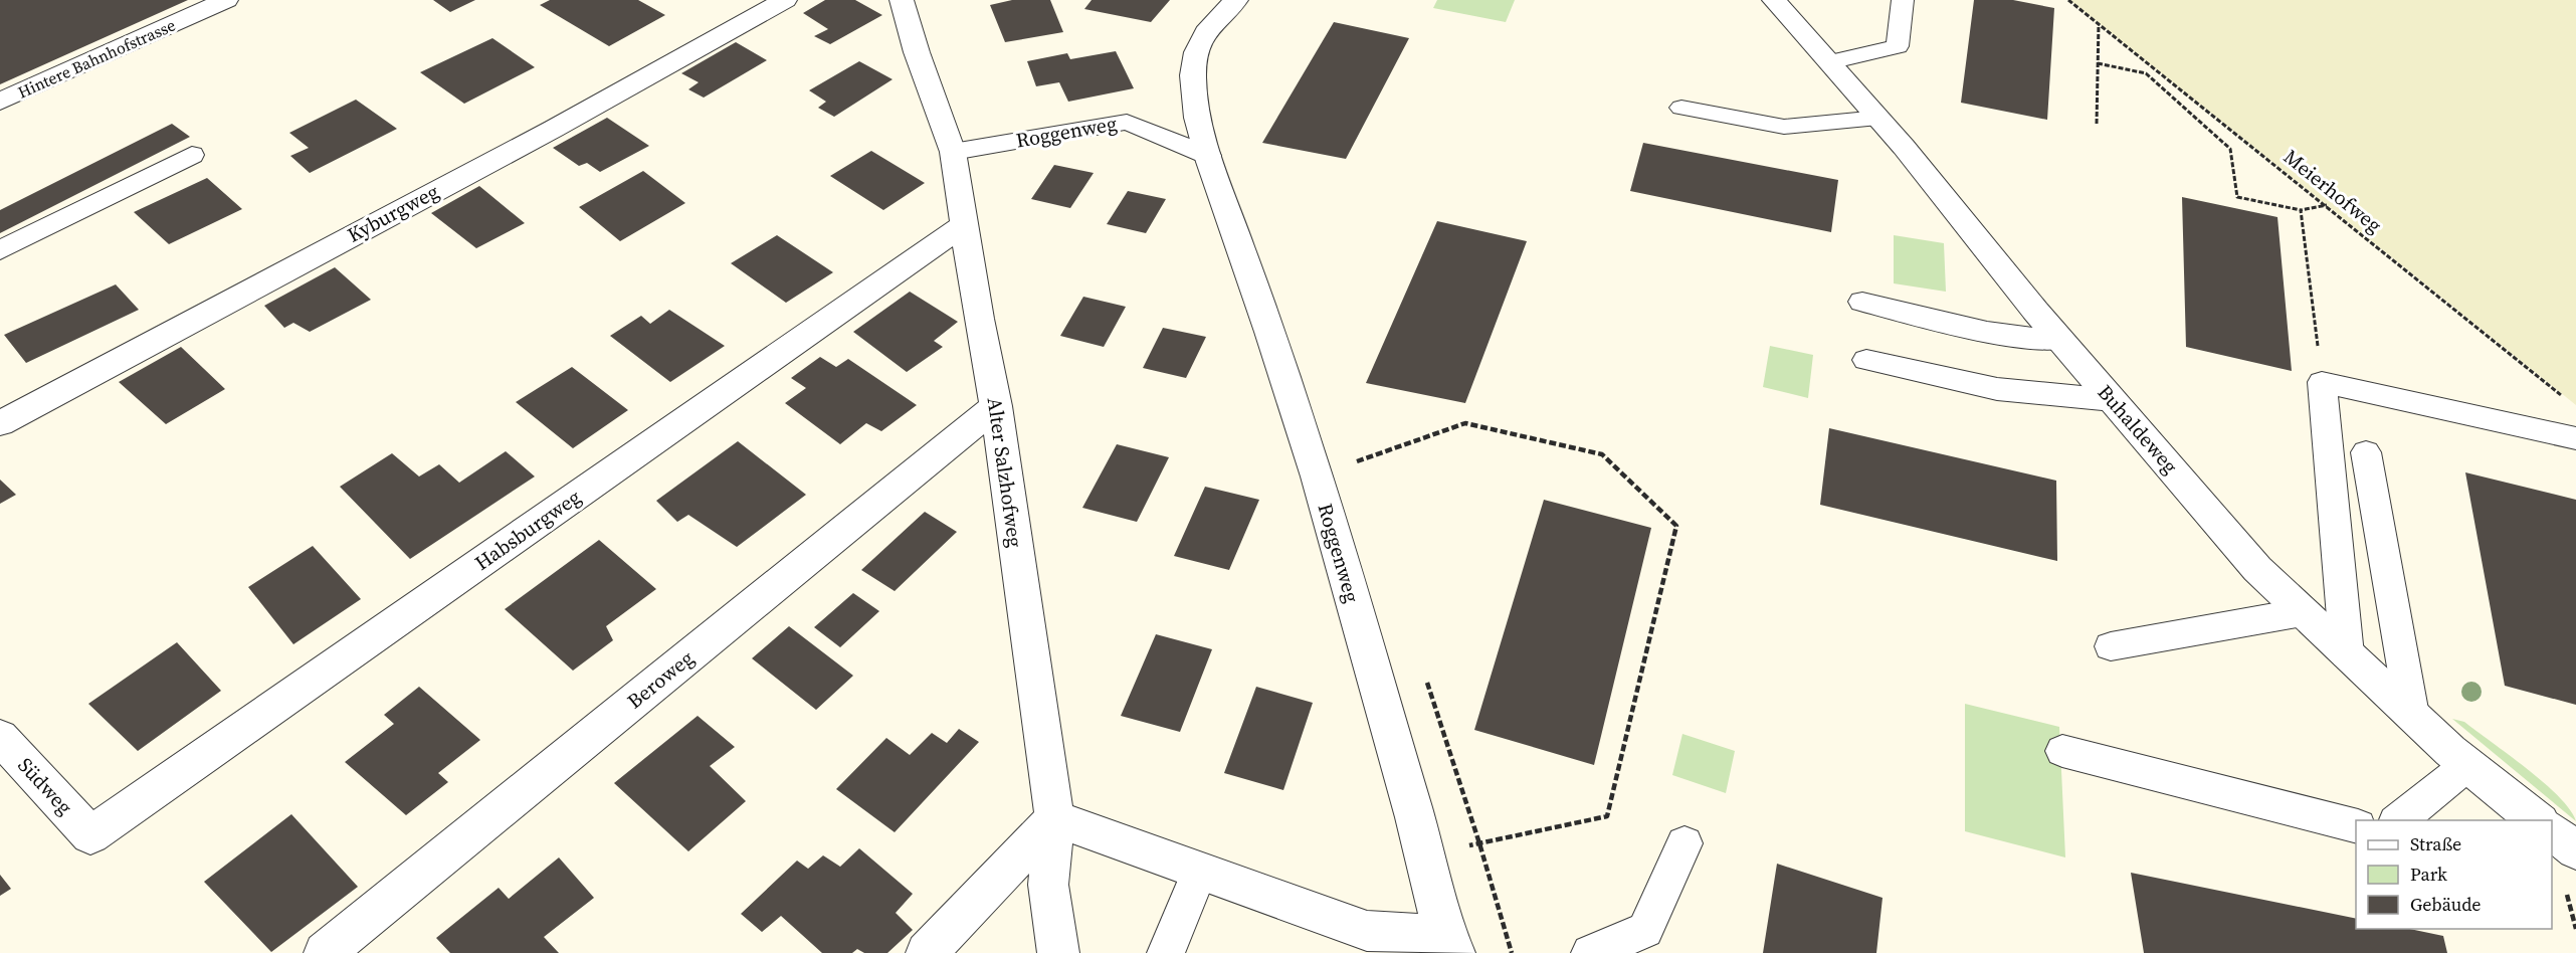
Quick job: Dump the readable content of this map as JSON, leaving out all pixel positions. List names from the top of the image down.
{
  "streets": {
    "street": [
      "Hintere Bahnhofstrasse",
      "Roggenweg",
      "Kyburgweg",
      "Buhaldeweg",
      "Alter Salzhofweg",
      "Habsburgweg",
      "Beroweg",
      "Südweg"
    ],
    "path": ["Meierhofweg"]
  },
  "crossings": [
    ["Roggenweg", "Alter Salzhofweg"],
    ["Alter Salzhofweg", "Habsburgweg"],
    ["Alter Salzhofweg", "Beroweg"],
    ["Habsburgweg", "Südweg"]
  ],
  "legend": ["Straße", "Park", "Gebäude"]
}
